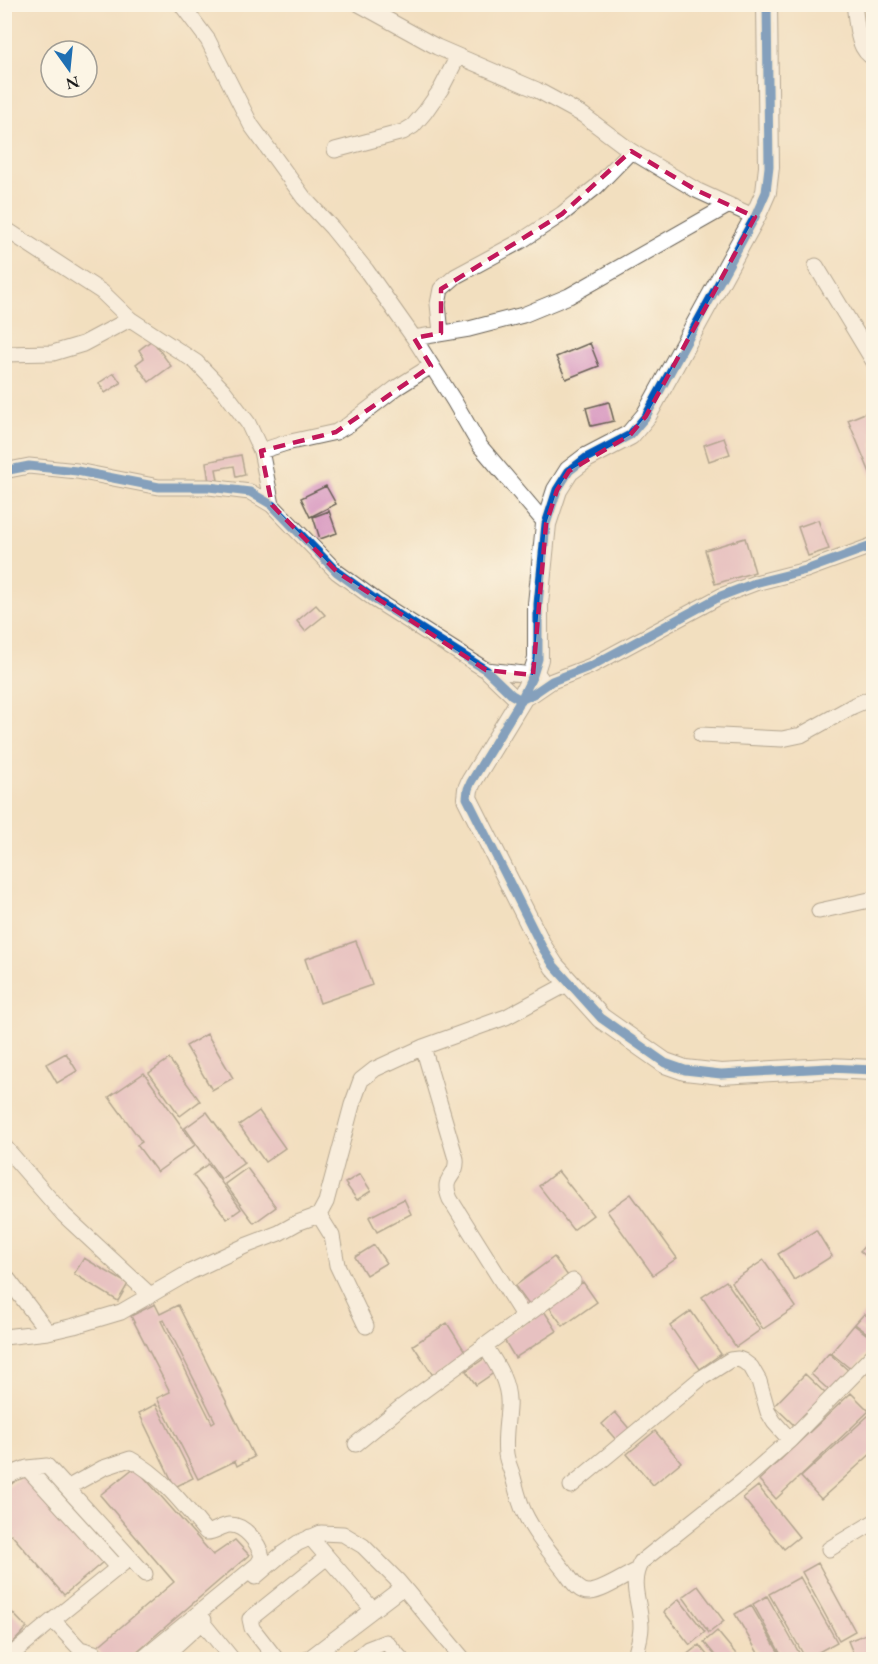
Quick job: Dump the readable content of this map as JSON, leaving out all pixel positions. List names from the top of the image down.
{
  "north": "bottom"
}
